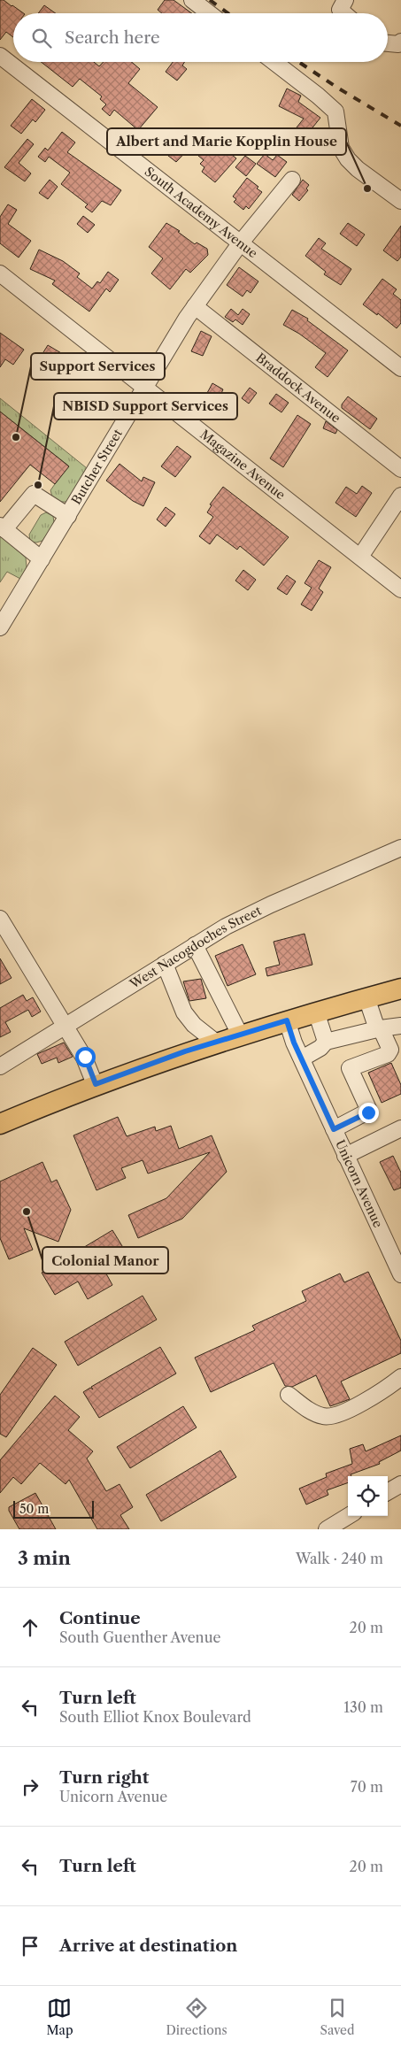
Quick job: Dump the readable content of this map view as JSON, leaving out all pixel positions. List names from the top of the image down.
{
  "streets": {
    "street": [
      "South Academy Avenue",
      "Braddock Avenue",
      "Magazine Avenue",
      "Butcher Street",
      "West Nacogdoches Street",
      "Unicorn Avenue"
    ]
  },
  "crossings": [
    ["South Academy Avenue", "Butcher Street"],
    ["Braddock Avenue", "Butcher Street"],
    ["Magazine Avenue", "Butcher Street"]
  ],
  "places": [
    "Albert and Marie Kopplin House",
    "Support Services",
    "NBISD Support Services",
    "Colonial Manor"
  ],
  "scale_bar": "50 m",
  "page": {
    "search": "Search here",
    "scale": "50 m",
    "heading": ["3 min", "Walk · 240 m"],
    "list": [
      ["Continue", "South Guenther Avenue", "20 m"],
      ["Turn left", "South Elliot Knox Boulevard", "130 m"],
      ["Turn right", "Unicorn Avenue", "70 m"],
      ["Turn left", "20 m"],
      "Arrive at destination"
    ],
    "nav": ["Map", "Directions", "Saved"]
  }
}
